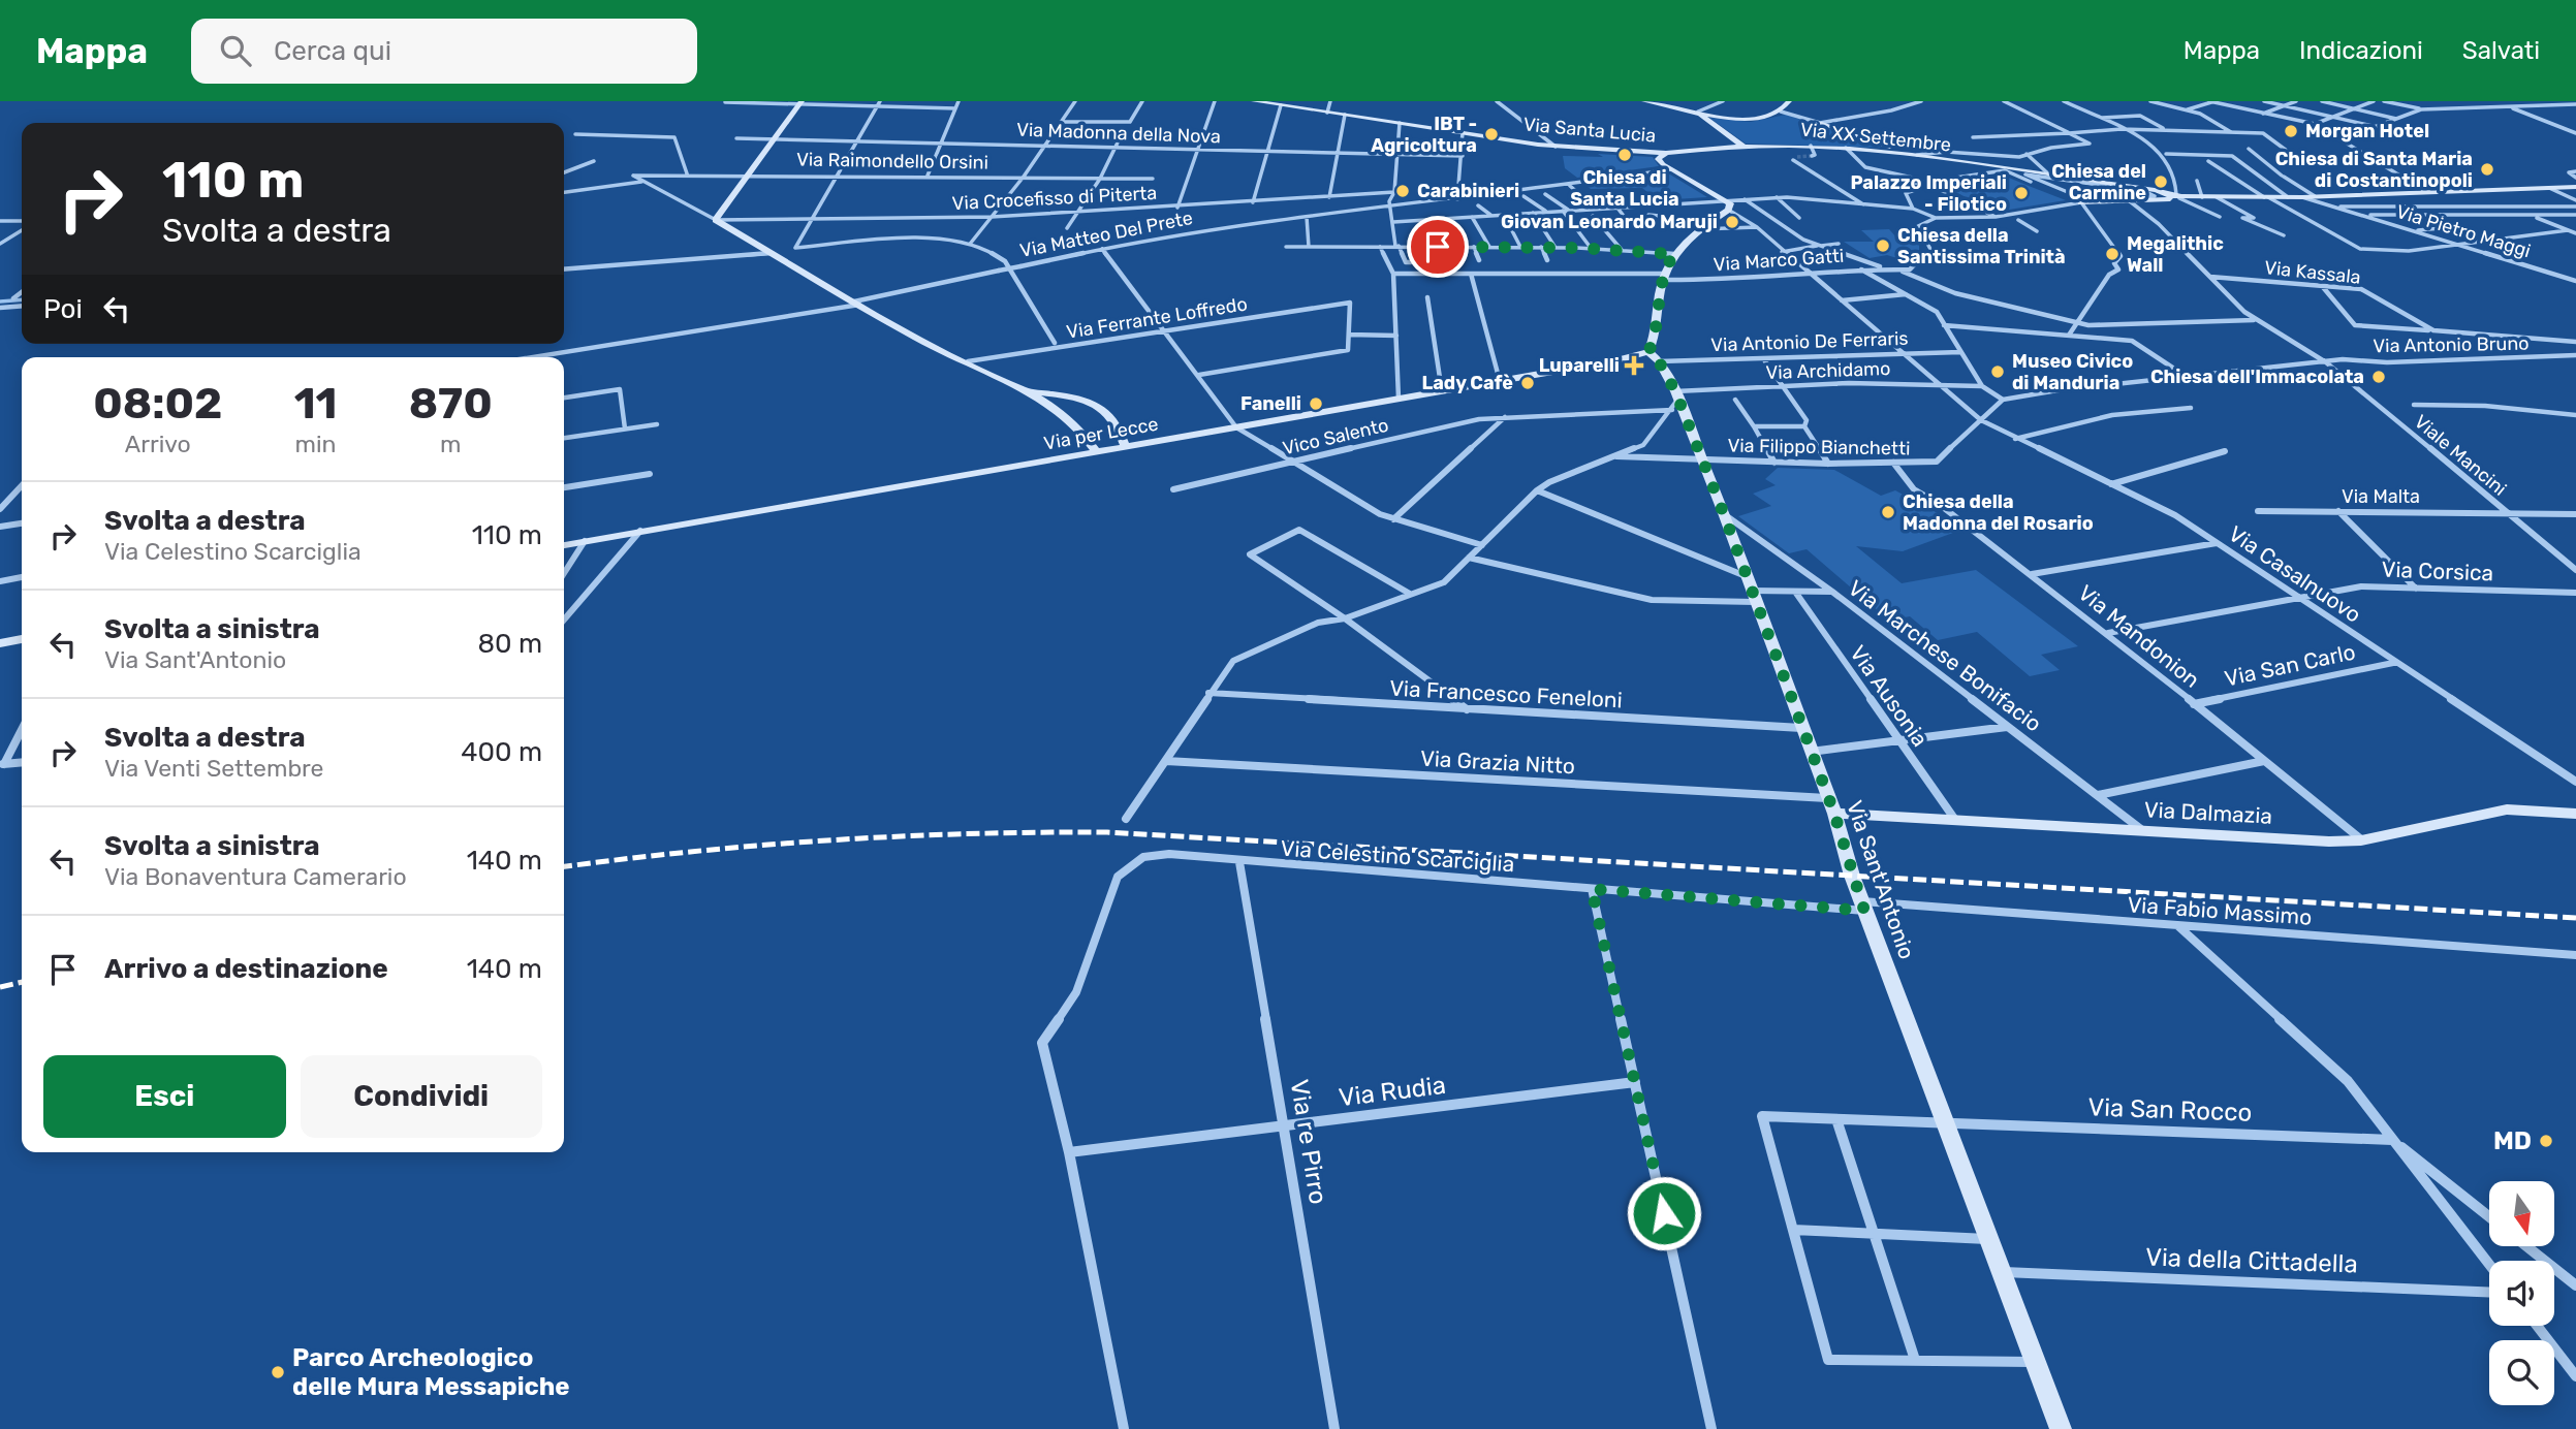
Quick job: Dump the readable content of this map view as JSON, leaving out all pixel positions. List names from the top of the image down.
{
  "streets": {
    "street": [
      "Via Santa Lucia",
      "Via Madonna della Nova",
      "Via XX Settembre",
      "Via Raimondello Orsini",
      "Via Crocefisso di Piterta",
      "Via Pietro Maggi",
      "Via Matteo Del Prete",
      "Via Marco Gatti",
      "Via Kassala",
      "Via Ferrante Loffredo",
      "Via Antonio De Ferraris",
      "Via Antonio Bruno",
      "Via Archidamo",
      "Via per Lecce",
      "Vico Salento",
      "Via Filippo Bianchetti",
      "Viale Mancini",
      "Via Malta",
      "Via Corsica",
      "Via Casalnuovo",
      "Via Mandonion",
      "Via Marchese Bonifacio",
      "Via San Carlo",
      "Via Francesco Feneloni",
      "Via Ausonia",
      "Via Grazia Nitto",
      "Via Dalmazia",
      "Via Celestino Scarciglia",
      "Via Sant'Antonio",
      "Via Fabio Massimo",
      "Via Rudia",
      "Via San Rocco",
      "Via re Pirro",
      "Via della Cittadella"
    ]
  },
  "crossings": [
    ["Via Santa Lucia", "Via XX Settembre"],
    ["Via Marco Gatti", "Via Casalnuovo"],
    ["Via Kassala", "Viale Mancini"],
    ["Via Antonio De Ferraris", "Via Casalnuovo"],
    ["Via Antonio De Ferraris", "Via Sant'Antonio"],
    ["Via Antonio Bruno", "Via Filippo Bianchetti"],
    ["Via Antonio Bruno", "Viale Mancini"],
    ["Via Archidamo", "Vico Salento"],
    ["Via Archidamo", "Via Casalnuovo"],
    ["Via Archidamo", "Via Sant'Antonio"],
    ["Via per Lecce", "Via Sant'Antonio"],
    ["Via Filippo Bianchetti", "Via Casalnuovo"],
    ["Via Filippo Bianchetti", "Via Mandonion"],
    ["Via Filippo Bianchetti", "Via Sant'Antonio"],
    ["Viale Mancini", "Via Malta"],
    ["Via Corsica", "Via Casalnuovo"],
    ["Via Corsica", "Via Mandonion"],
    ["Via Casalnuovo", "Via San Carlo"],
    ["Via Mandonion", "Via San Carlo"],
    ["Via Mandonion", "Via Dalmazia"],
    ["Via Marchese Bonifacio", "Via Dalmazia"],
    ["Via Marchese Bonifacio", "Via Sant'Antonio"],
    ["Via Francesco Feneloni", "Via Sant'Antonio"],
    ["Via Ausonia", "Via Dalmazia"],
    ["Via Grazia Nitto", "Via Sant'Antonio"],
    ["Via Dalmazia", "Via Sant'Antonio"],
    ["Via Celestino Scarciglia", "Via Sant'Antonio"],
    ["Via Celestino Scarciglia", "Via Fabio Massimo"],
    ["Via Celestino Scarciglia", "Via Rudia"],
    ["Via Celestino Scarciglia", "Via re Pirro"],
    ["Via Sant'Antonio", "Via Fabio Massimo"],
    ["Via Sant'Antonio", "Via San Rocco"],
    ["Via Sant'Antonio", "Via della Cittadella"],
    ["Via Rudia", "Via re Pirro"]
  ],
  "places": {
    "other": [
      "Morgan Hotel",
      "IBT - Agricoltura",
      "Chiesa di Santa Lucia",
      "Chiesa di Santa Maria di Costantinopoli",
      "Chiesa del Carmine",
      "Carabinieri",
      "Palazzo Imperiali - Filotico",
      "Giovan Leonardo Maruji",
      "Chiesa della Santissima Trinità",
      "Megalithic Wall",
      "Museo Civico di Manduria",
      "Chiesa dell'Immacolata",
      "Lady Cafè",
      "Fanelli",
      "Chiesa della Madonna del Rosario",
      "MD",
      "Parco Archeologico delle Mura Messapiche"
    ],
    "health": ["Luparelli"]
  },
  "north": "bottom",
  "page": {
    "header": "Mappa",
    "search": "Cerca qui",
    "nav": ["Mappa", "Indicazioni", "Salvati"],
    "turn": ["110 m", "Svolta a destra"],
    "then": "Poi",
    "eta": [
      "08:02",
      "Arrivo",
      "11",
      "min",
      "870",
      "m"
    ],
    "list": [
      {
        "name": "Svolta a destra",
        "note": "Via Celestino Scarciglia",
        "value": "110 m"
      },
      {
        "name": "Svolta a sinistra",
        "note": "Via Sant'Antonio",
        "value": "80 m"
      },
      {
        "name": "Svolta a destra",
        "note": "Via Venti Settembre",
        "value": "400 m"
      },
      {
        "name": "Svolta a sinistra",
        "note": "Via Bonaventura Camerario",
        "value": "140 m"
      },
      {
        "name": "Arrivo a destinazione",
        "value": "140 m"
      }
    ],
    "buttons": ["Esci", "Condividi"]
  }
}
